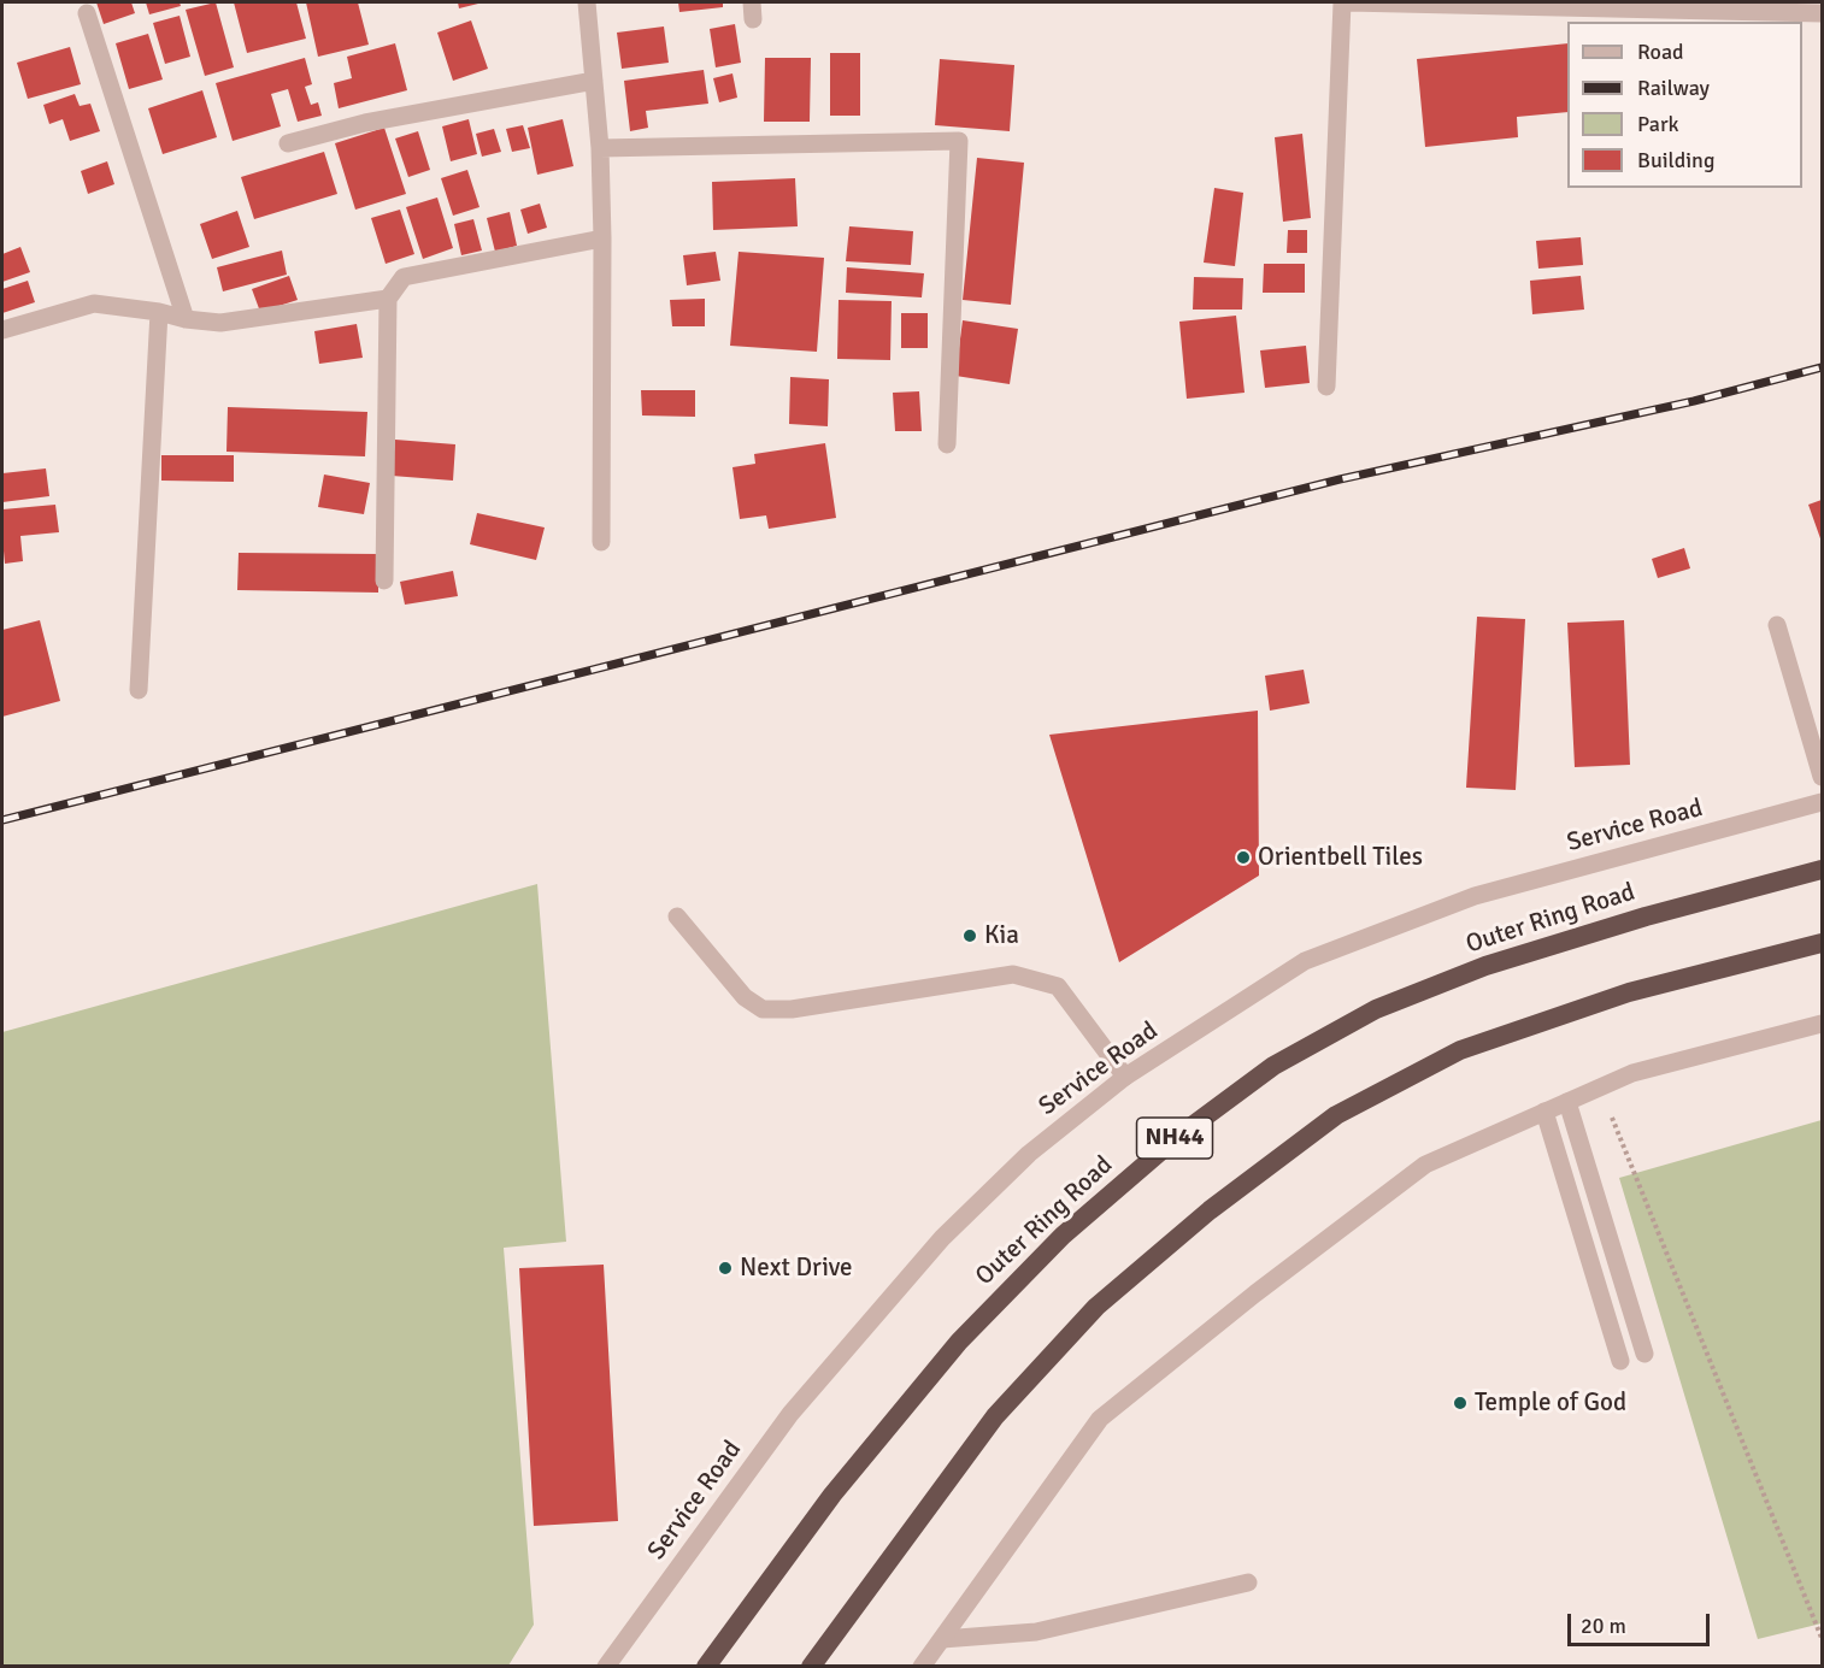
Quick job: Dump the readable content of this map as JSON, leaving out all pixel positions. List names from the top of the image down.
{
  "streets": {
    "highway": ["Outer Ring Road", "NH44"],
    "street": ["Service Road"]
  },
  "places": [
    "Orientbell Tiles",
    "Kia",
    "Next Drive",
    "Temple of God"
  ],
  "legend": [
    "Road",
    "Railway",
    "Park",
    "Building"
  ],
  "scale_bar": "20 m"
}
